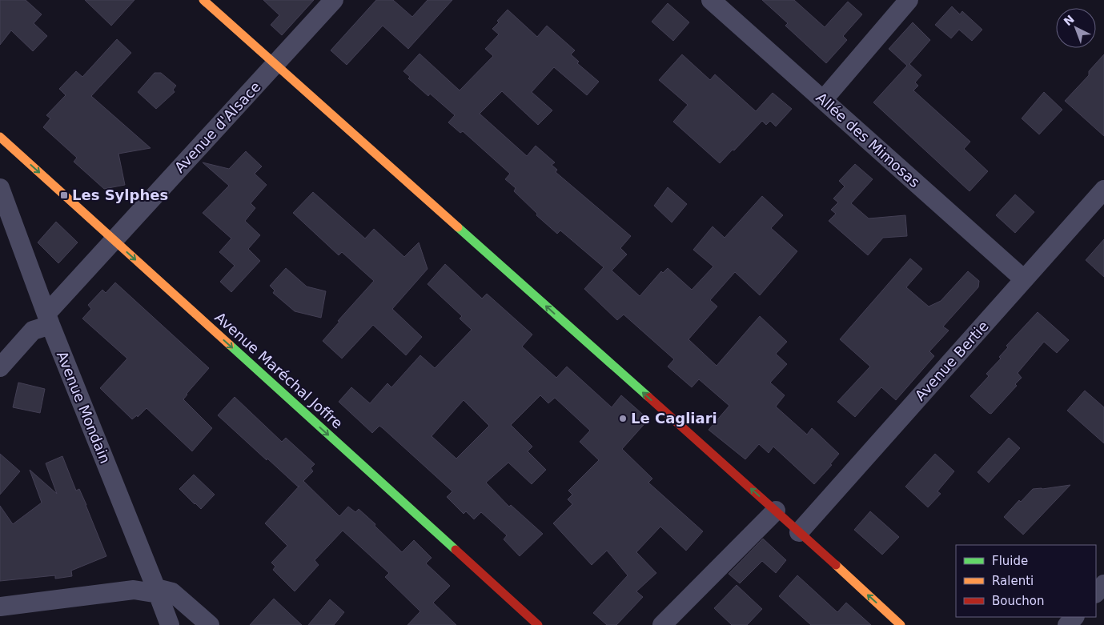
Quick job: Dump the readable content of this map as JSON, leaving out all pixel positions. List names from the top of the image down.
{
  "streets": {
    "street": [
      "Avenue d'Alsace",
      "Allée des Mimosas",
      "Avenue Bertie",
      "Avenue Maréchal Joffre",
      "Avenue Mondain"
    ]
  },
  "crossings": [
    ["Avenue d'Alsace", "Avenue Maréchal Joffre"],
    ["Avenue d'Alsace", "Avenue Mondain"],
    ["Allée des Mimosas", "Avenue Bertie"]
  ],
  "one_way": ["Avenue Maréchal Joffre"],
  "places": {
    "transit": ["Les Sylphes"],
    "other": ["Le Cagliari"]
  },
  "legend": ["Fluide", "Ralenti", "Bouchon"],
  "north": "top left"
}
